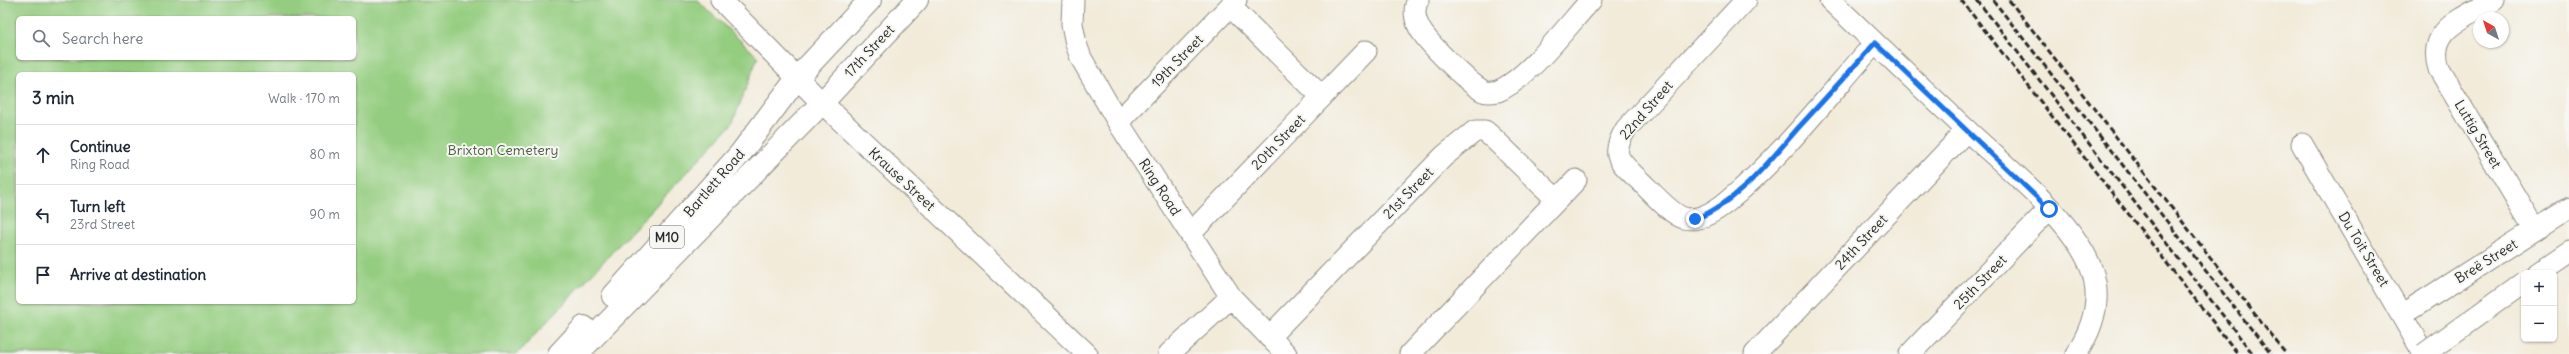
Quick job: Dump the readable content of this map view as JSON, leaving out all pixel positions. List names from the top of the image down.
{
  "streets": {
    "main road": ["17th Street", "Bartlett Road", "M10"],
    "street": [
      "19th Street",
      "22nd Street",
      "Luttig Street",
      "20th Street",
      "Krause Street",
      "Ring Road",
      "21st Street",
      "24th Street",
      "Du Toit Street",
      "Breë Street",
      "25th Street"
    ]
  },
  "crossings": [
    ["17th Street", "Krause Street"],
    ["17th Street", "Bartlett Road"],
    ["19th Street", "Ring Road"],
    ["Luttig Street", "Breë Street"],
    ["20th Street", "Ring Road"],
    ["Krause Street", "Bartlett Road"],
    ["Krause Street", "M10"],
    ["Bartlett Road", "M10"],
    ["Ring Road", "21st Street"],
    ["Du Toit Street", "Breë Street"]
  ],
  "parks": ["Brixton Cemetery"],
  "north": "top left",
  "page": {
    "search": "Search here",
    "heading": ["3 min", "Walk · 170 m"],
    "list": [
      ["Continue", "Ring Road", "80 m"],
      ["Turn left", "23rd Street", "90 m"],
      "Arrive at destination"
    ],
    "map_buttons": ["+", "−"]
  }
}
